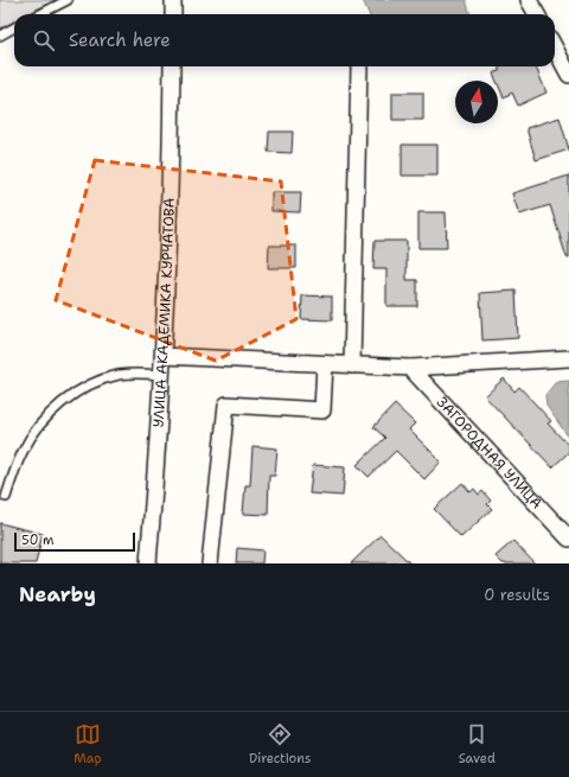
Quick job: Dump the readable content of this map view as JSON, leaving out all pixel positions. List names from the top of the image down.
{
  "streets": {
    "street": ["УЛИЦА АКАДЕМИКА КУРЧАТОВА", "ЗАГОРОДНАЯ УЛИЦА"]
  },
  "scale_bar": "50 m",
  "north": "top",
  "page": {
    "search": "Search here",
    "scale": "50 m",
    "heading": ["Nearby", "0 results"],
    "nav": ["Map", "Directions", "Saved"]
  }
}
